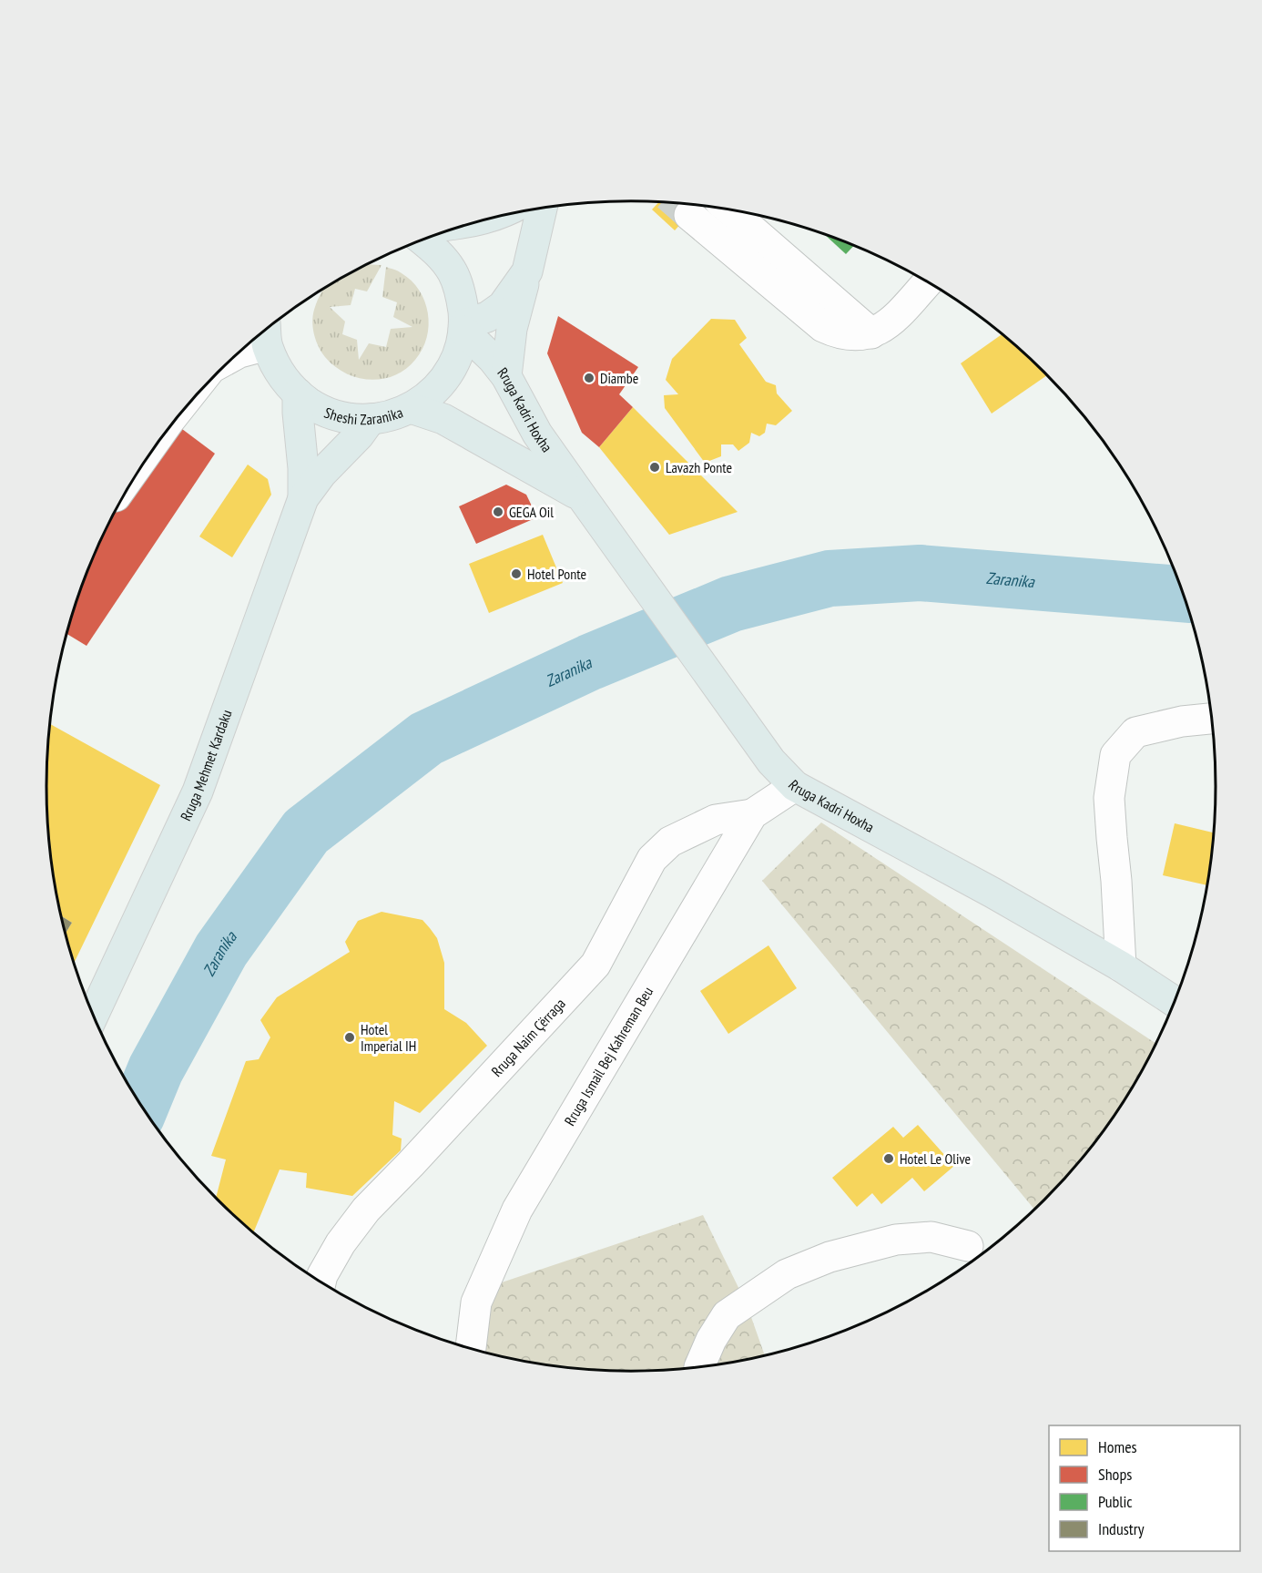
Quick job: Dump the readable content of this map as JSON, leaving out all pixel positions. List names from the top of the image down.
{
  "streets": {
    "main road": ["Sheshi Zaranika", "Rruga Kadri Hoxha", "Rruga Mehmet Kardaku"],
    "street": ["Rruga Naim Çërraga", "Rruga Ismail Bej Kahreman Beu"]
  },
  "crossings": [
    ["Sheshi Zaranika", "Rruga Kadri Hoxha"],
    ["Sheshi Zaranika", "Rruga Mehmet Kardaku"],
    ["Rruga Kadri Hoxha", "Rruga Ismail Bej Kahreman Beu"],
    ["Rruga Naim Çërraga", "Rruga Ismail Bej Kahreman Beu"]
  ],
  "water": ["Zaranika"],
  "places": [
    "Diambe",
    "Lavazh Ponte",
    "GEGA Oil",
    "Hotel Ponte",
    "Hotel Imperial IH",
    "Hotel Le Olive"
  ],
  "legend": [
    "Homes",
    "Shops",
    "Public",
    "Industry"
  ]
}
